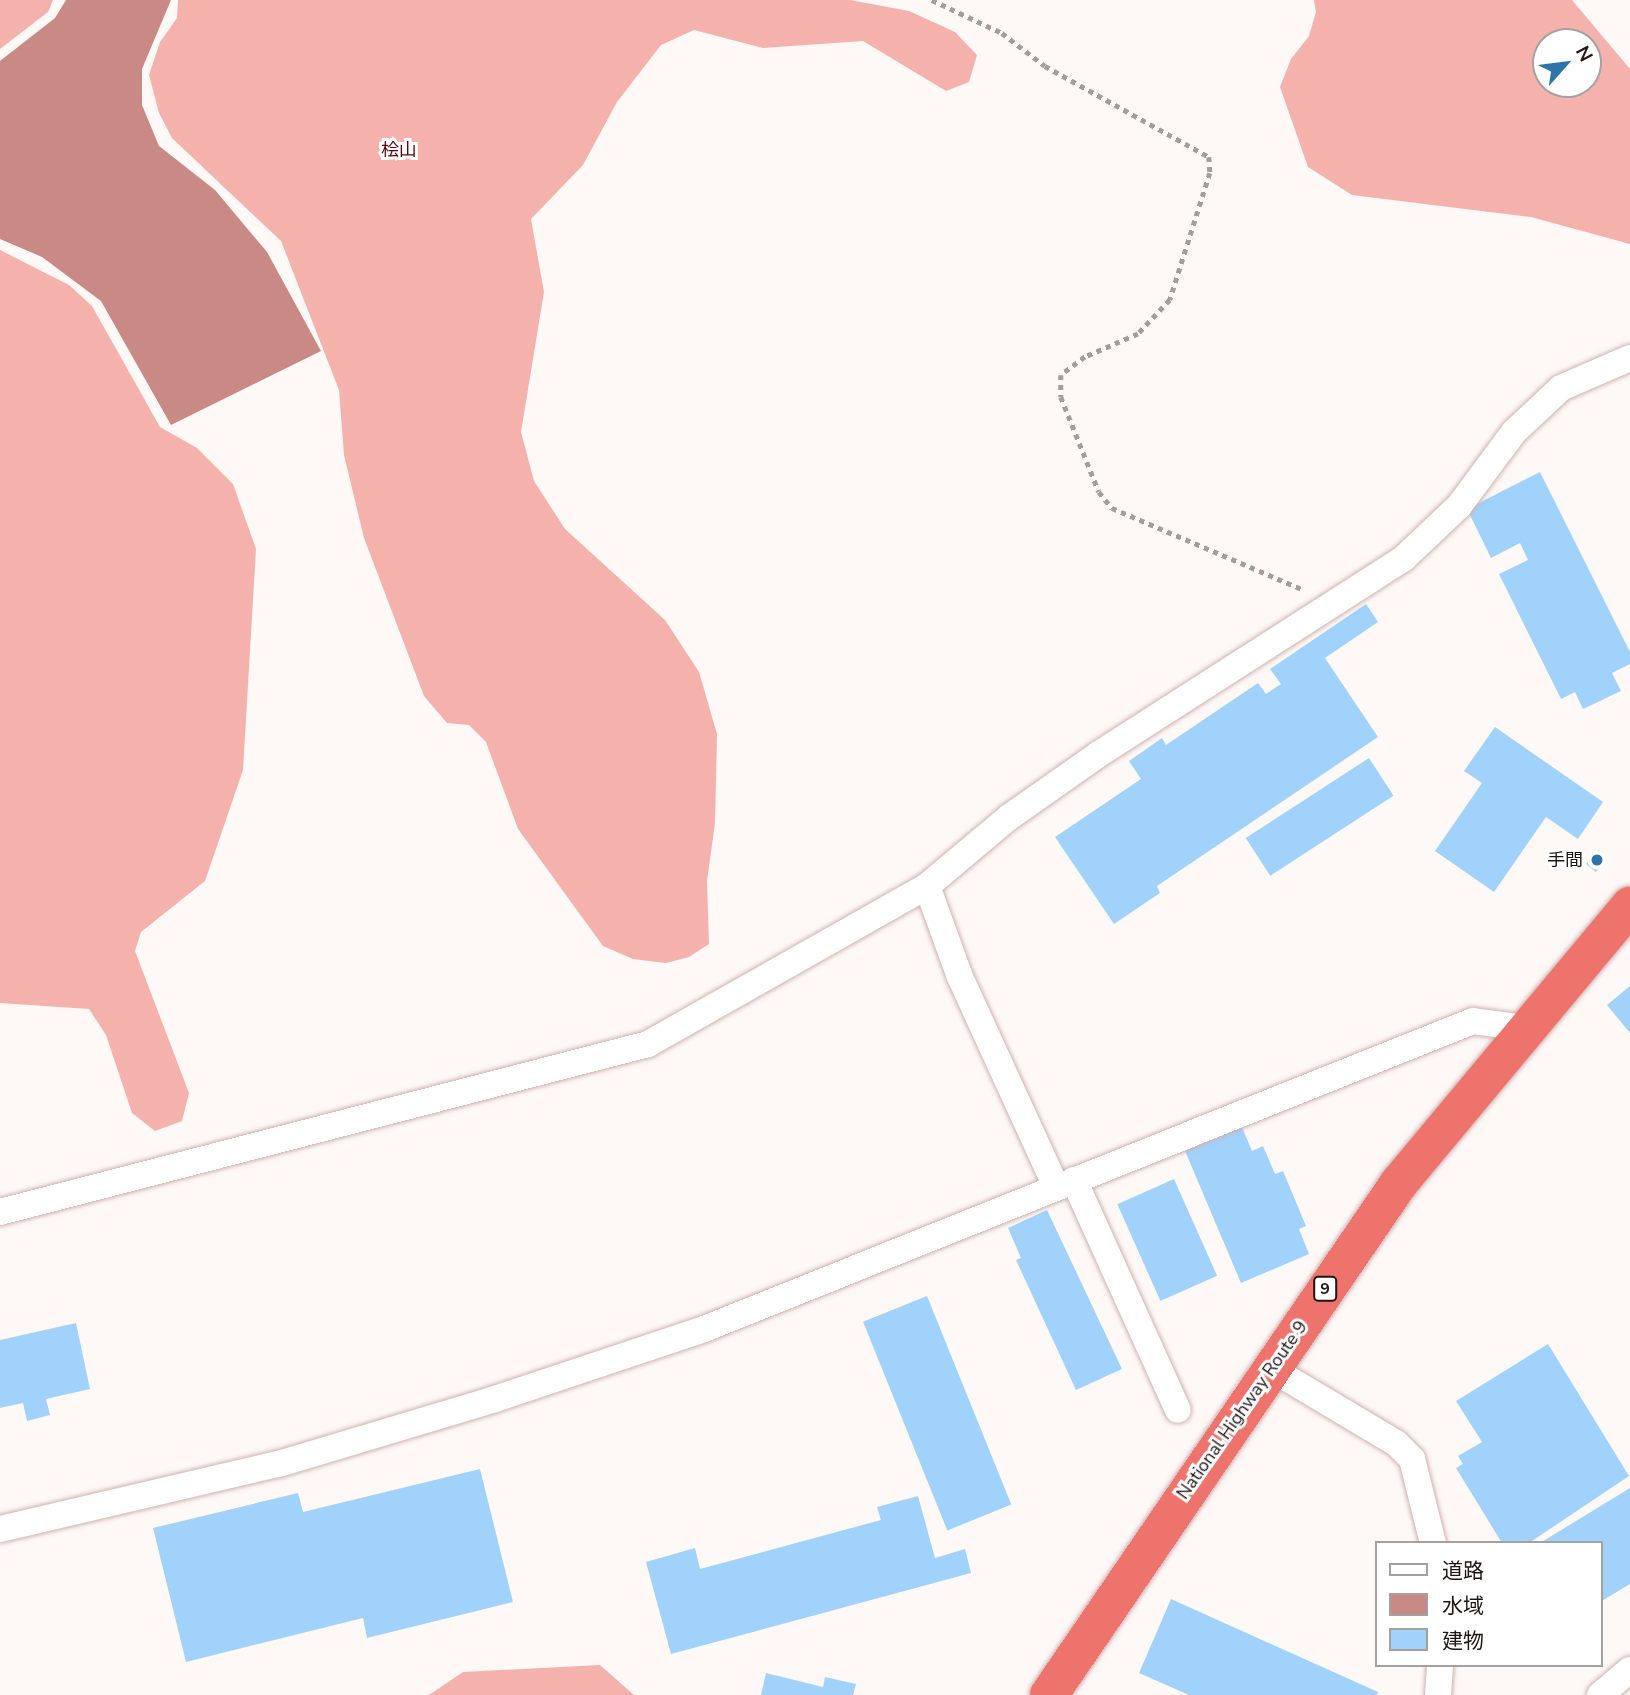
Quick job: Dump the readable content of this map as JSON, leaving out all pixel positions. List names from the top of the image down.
{
  "streets": {
    "highway": ["9", "National Highway Route 9"]
  },
  "parks": ["桧山"],
  "places": ["手間"],
  "legend": ["道路", "水域", "建物"],
  "north": "top right"
}
